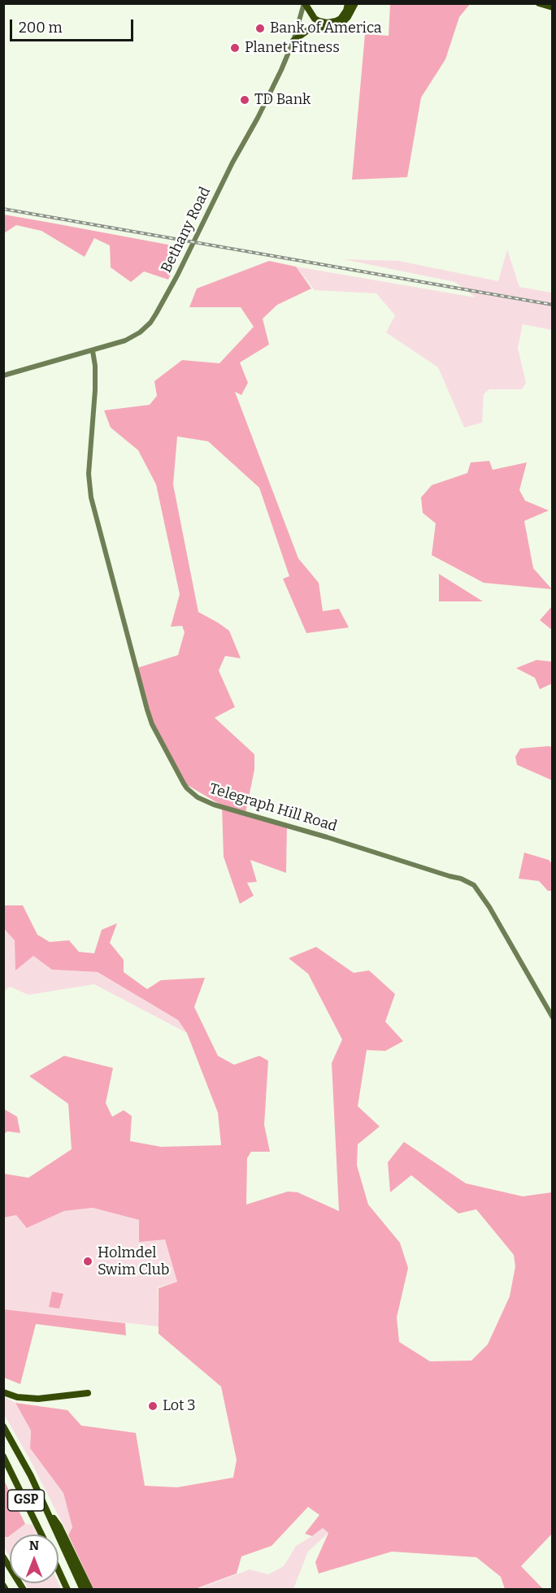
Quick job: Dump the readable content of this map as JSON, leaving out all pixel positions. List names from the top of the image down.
{
  "streets": {
    "highway": ["GSP"],
    "street": ["Bethany Road", "Telegraph Hill Road"]
  },
  "crossings": [
    ["Bethany Road", "Telegraph Hill Road"]
  ],
  "places": [
    "Bank of America",
    "Planet Fitness",
    "TD Bank",
    "Holmdel Swim Club",
    "Lot 3"
  ],
  "scale_bar": "200 m",
  "north": "top"
}
